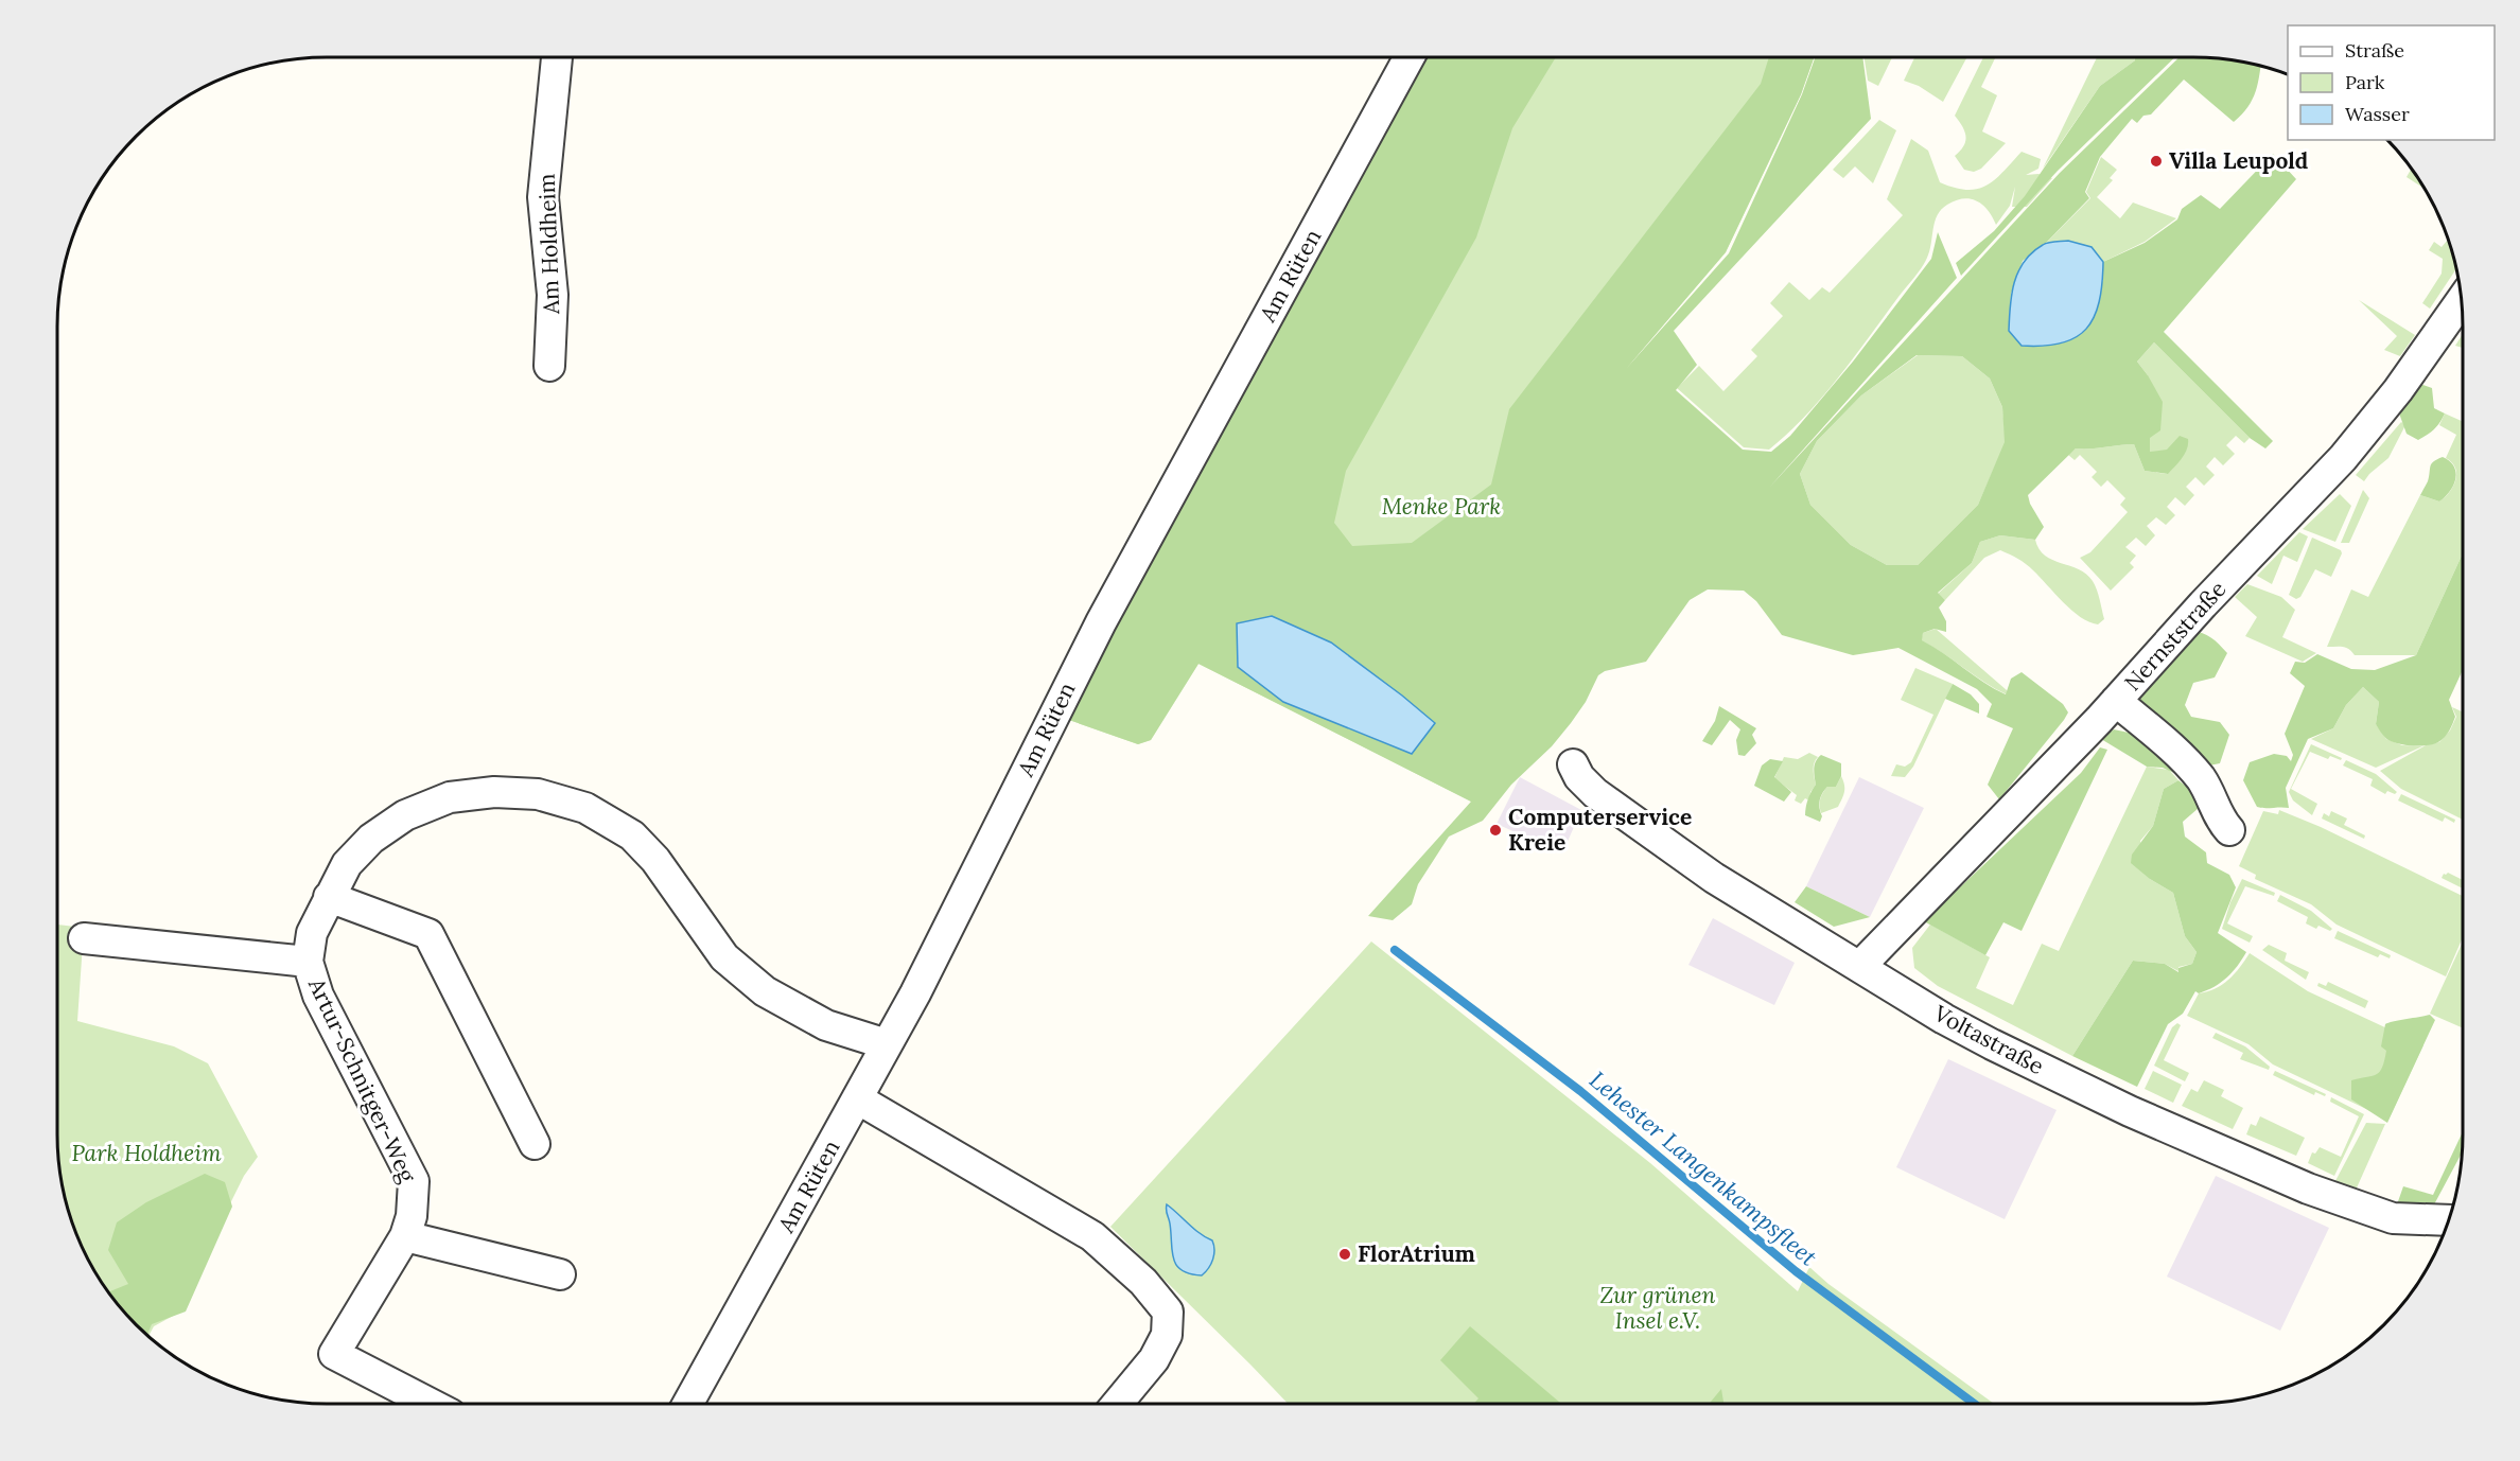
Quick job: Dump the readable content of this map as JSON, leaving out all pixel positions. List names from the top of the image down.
{
  "streets": {
    "street": [
      "Am Holdheim",
      "Am Rüten",
      "Nernststraße",
      "Voltastraße",
      "Artur-Schnitger-Weg"
    ]
  },
  "crossings": [
    ["Am Rüten", "Artur-Schnitger-Weg"],
    ["Nernststraße", "Voltastraße"]
  ],
  "water": ["Lehester Langenkampsfleet"],
  "parks": ["Menke Park", "Park Holdheim", "Zur grünen Insel e.V."],
  "places": ["Villa Leupold", "Computerservice Kreie", "FlorAtrium"],
  "legend": ["Straße", "Park", "Wasser"]
}
